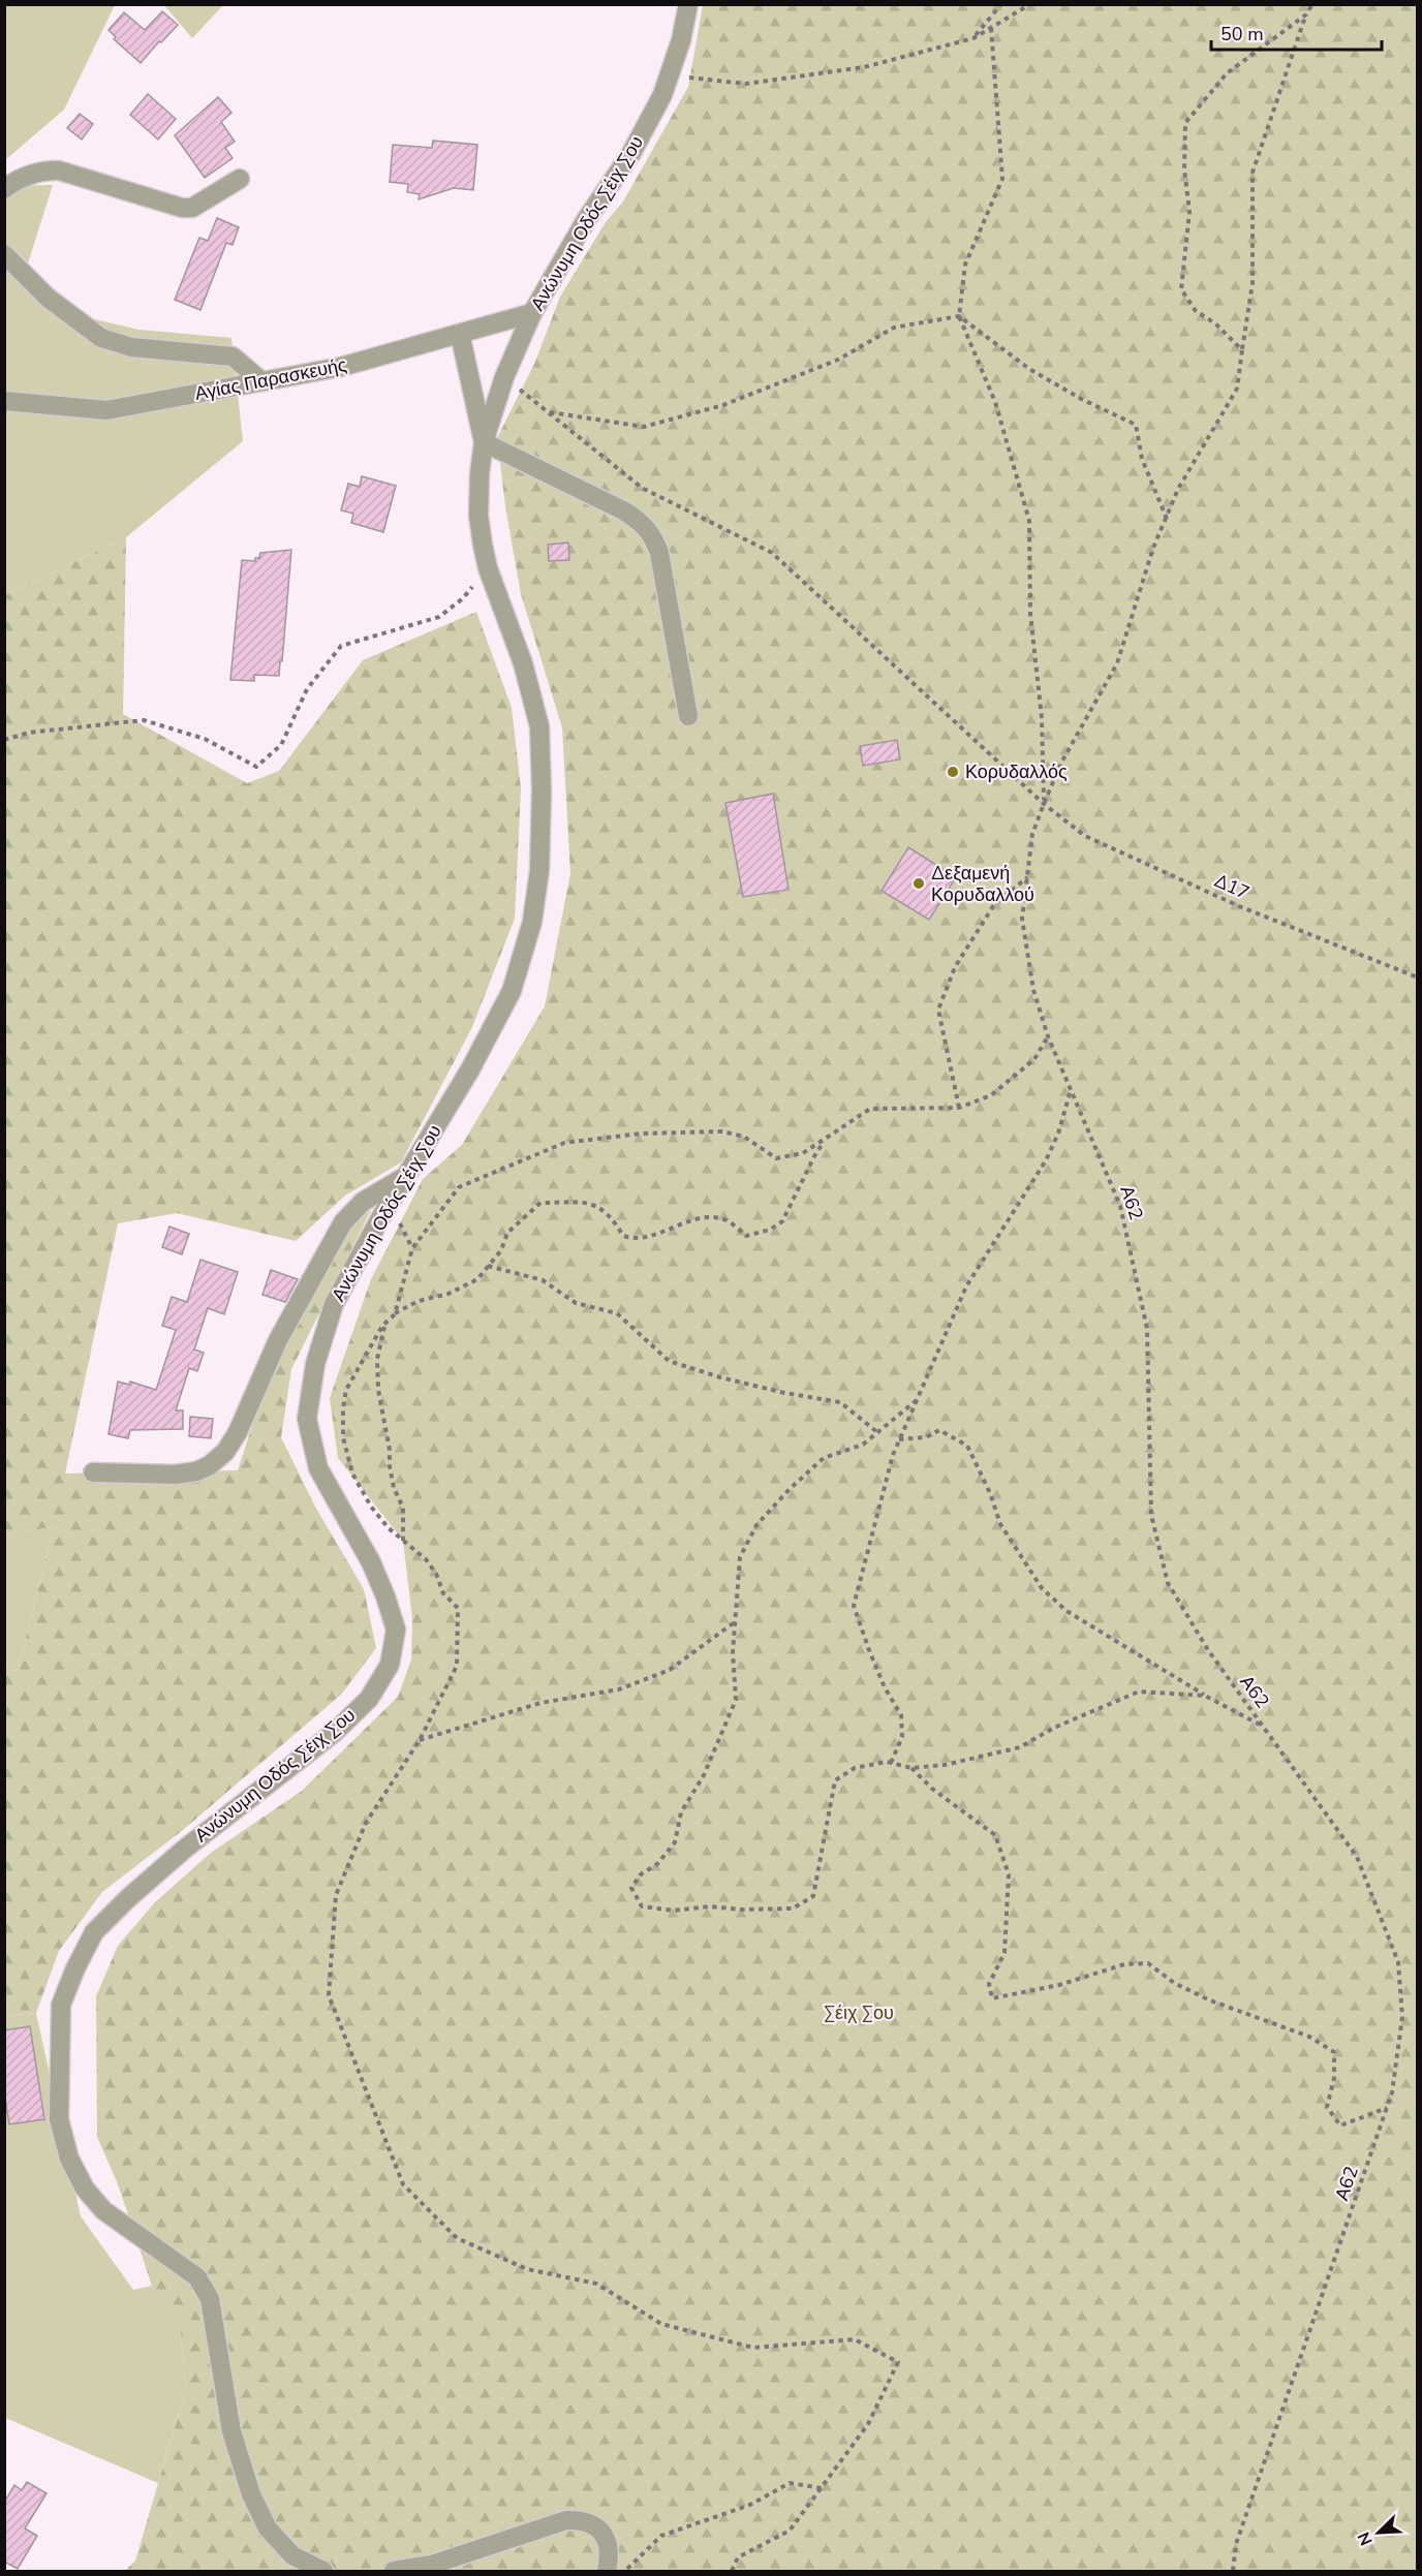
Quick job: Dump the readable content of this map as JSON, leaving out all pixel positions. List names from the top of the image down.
{
  "streets": {
    "street": ["Ανώνυμη Οδός Σέιχ Σου", "Αγίας Παρασκευής"],
    "path": ["Δ17", "Α62"]
  },
  "crossings": [
    ["Ανώνυμη Οδός Σέιχ Σου", "Αγίας Παρασκευής"],
    ["Ανώνυμη Οδός Σέιχ Σου", "Δ17"],
    ["Δ17", "Α62"]
  ],
  "parks": ["Σέιχ Σου"],
  "places": ["Κορυδαλλός", "Δεξαμενή Κορυδαλλού"],
  "scale_bar": "50 m",
  "north": "bottom left"
}
